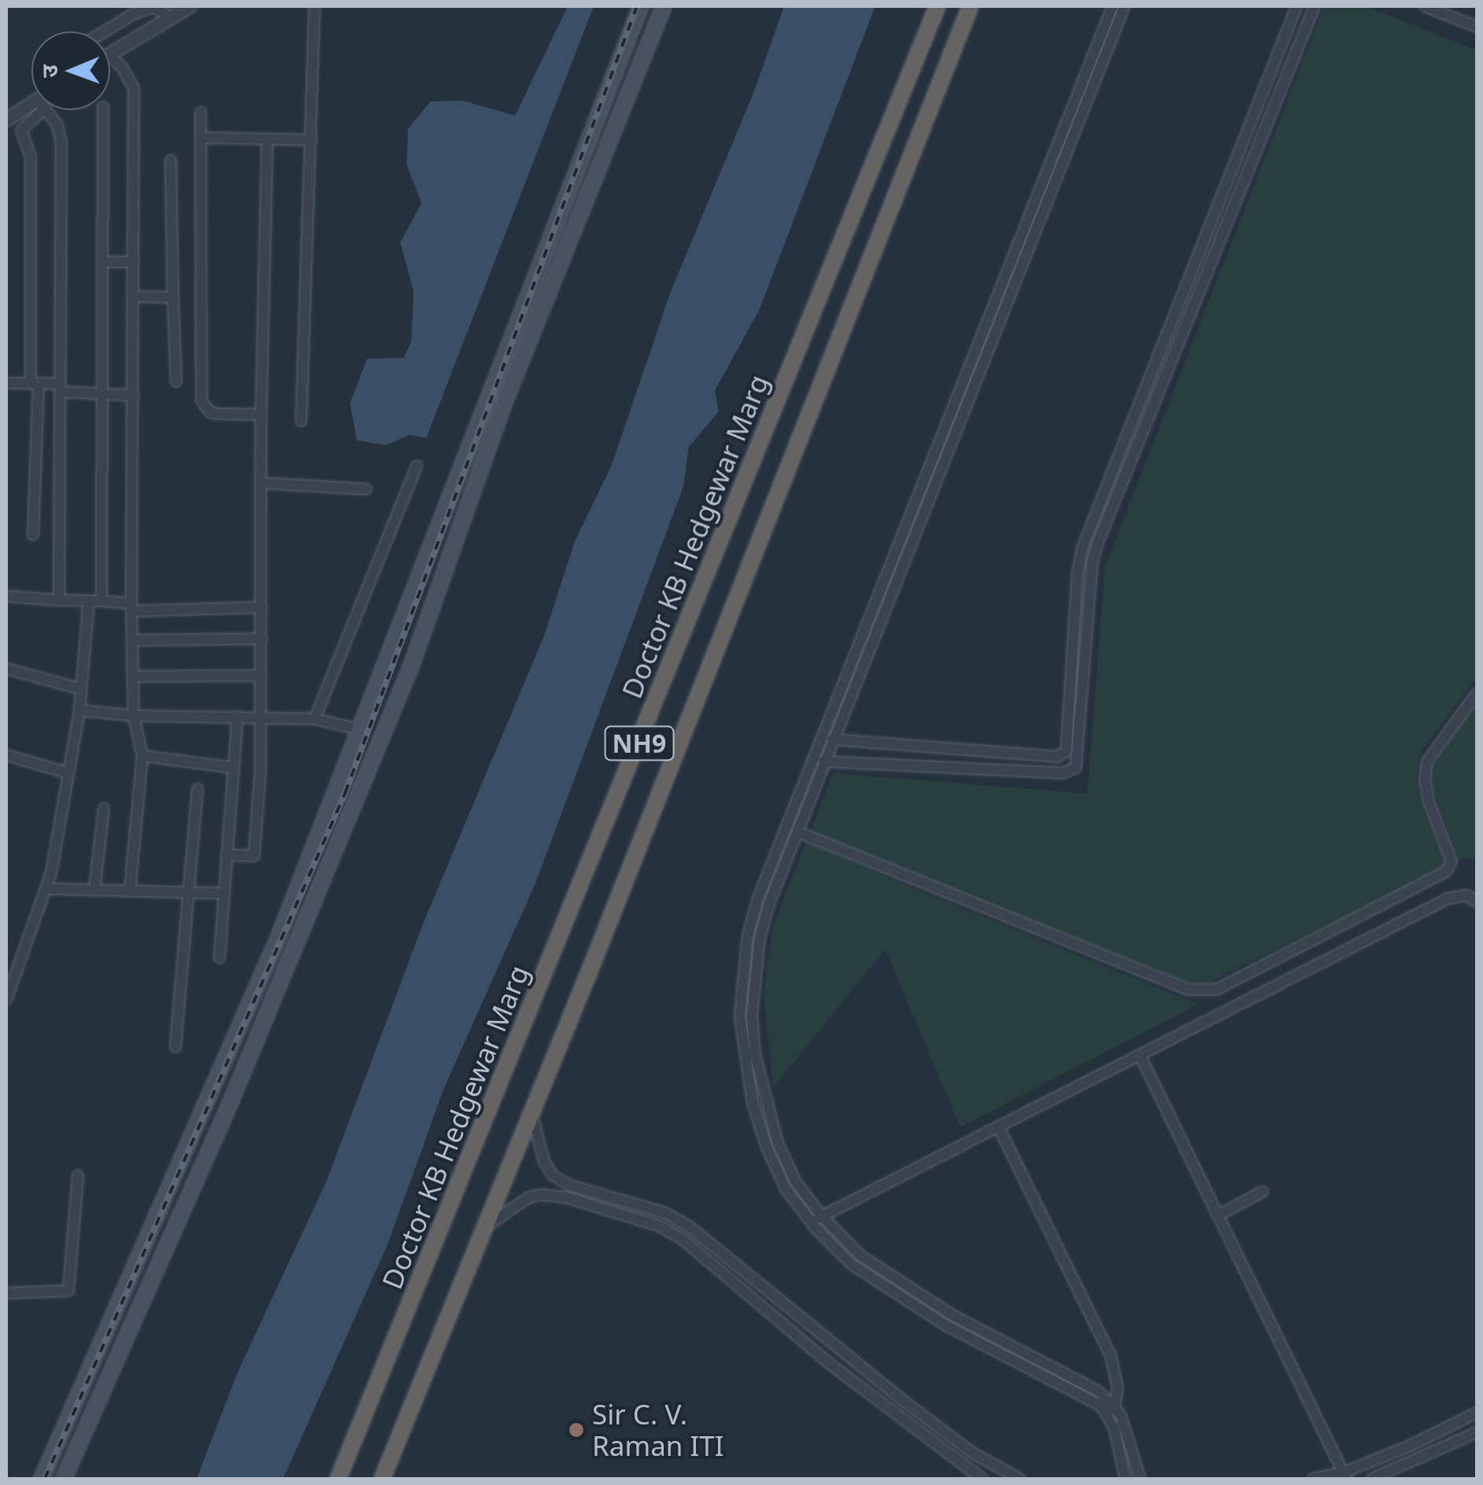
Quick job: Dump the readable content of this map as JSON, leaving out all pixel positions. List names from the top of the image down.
{
  "streets": {
    "highway": ["Doctor KB Hedgewar Marg", "NH9"]
  },
  "places": ["Sir C. V. Raman ITI"],
  "north": "left"
}
